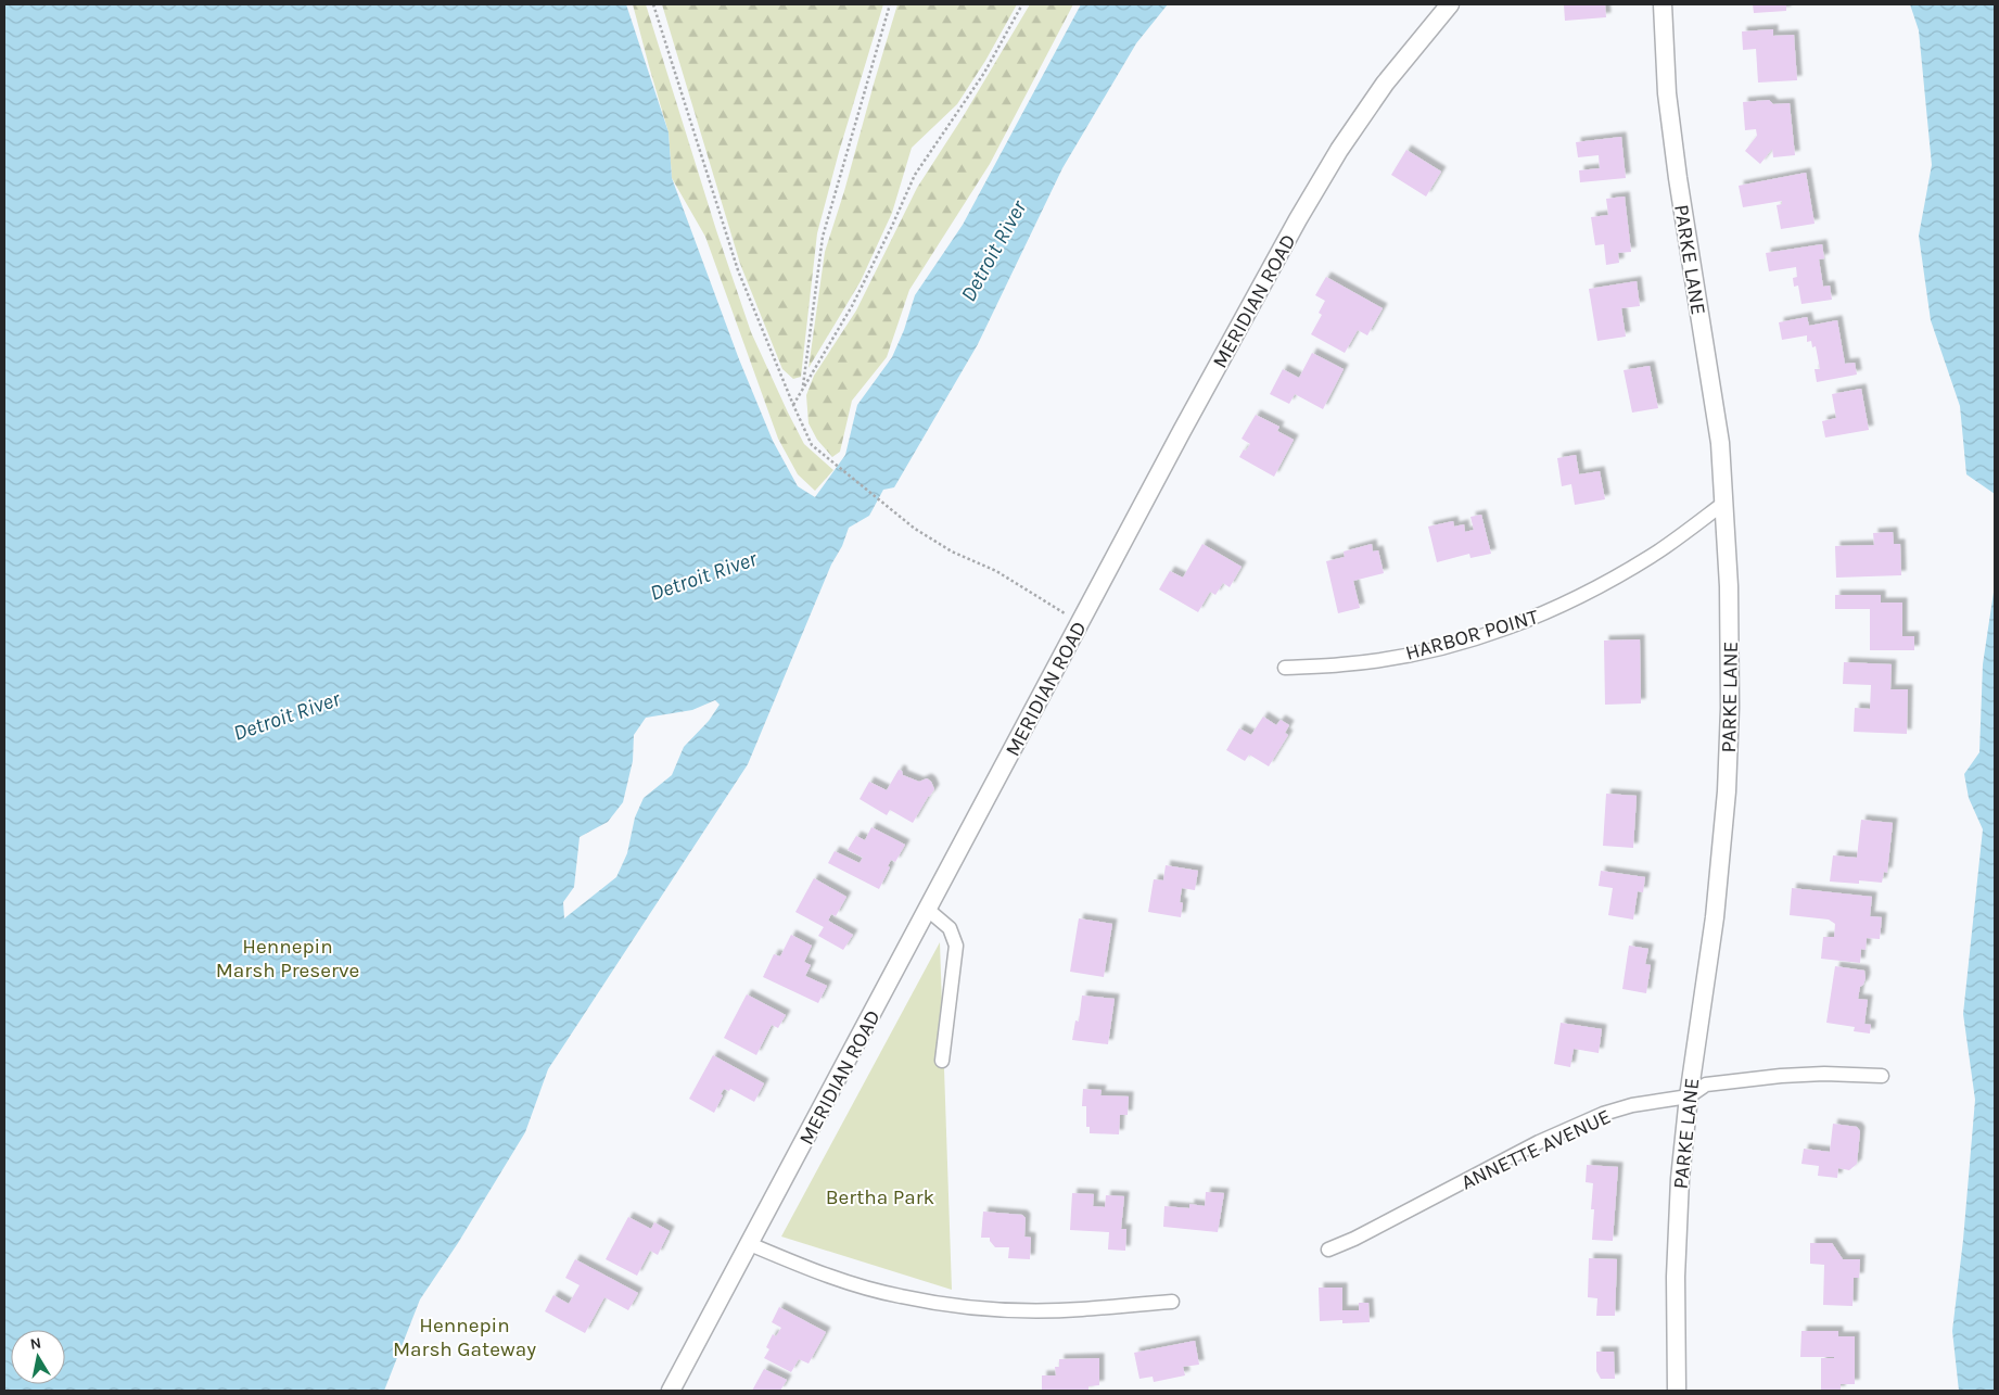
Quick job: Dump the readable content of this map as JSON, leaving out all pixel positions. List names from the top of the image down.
{
  "streets": {
    "street": [
      "PARKE LANE",
      "MERIDIAN ROAD",
      "HARBOR POINT",
      "ANNETTE AVENUE"
    ]
  },
  "crossings": [
    ["PARKE LANE", "HARBOR POINT"],
    ["PARKE LANE", "ANNETTE AVENUE"]
  ],
  "water": ["Detroit River"],
  "parks": ["Hennepin Marsh Preserve", "Bertha Park", "Hennepin Marsh Gateway"],
  "north": "top"
}
